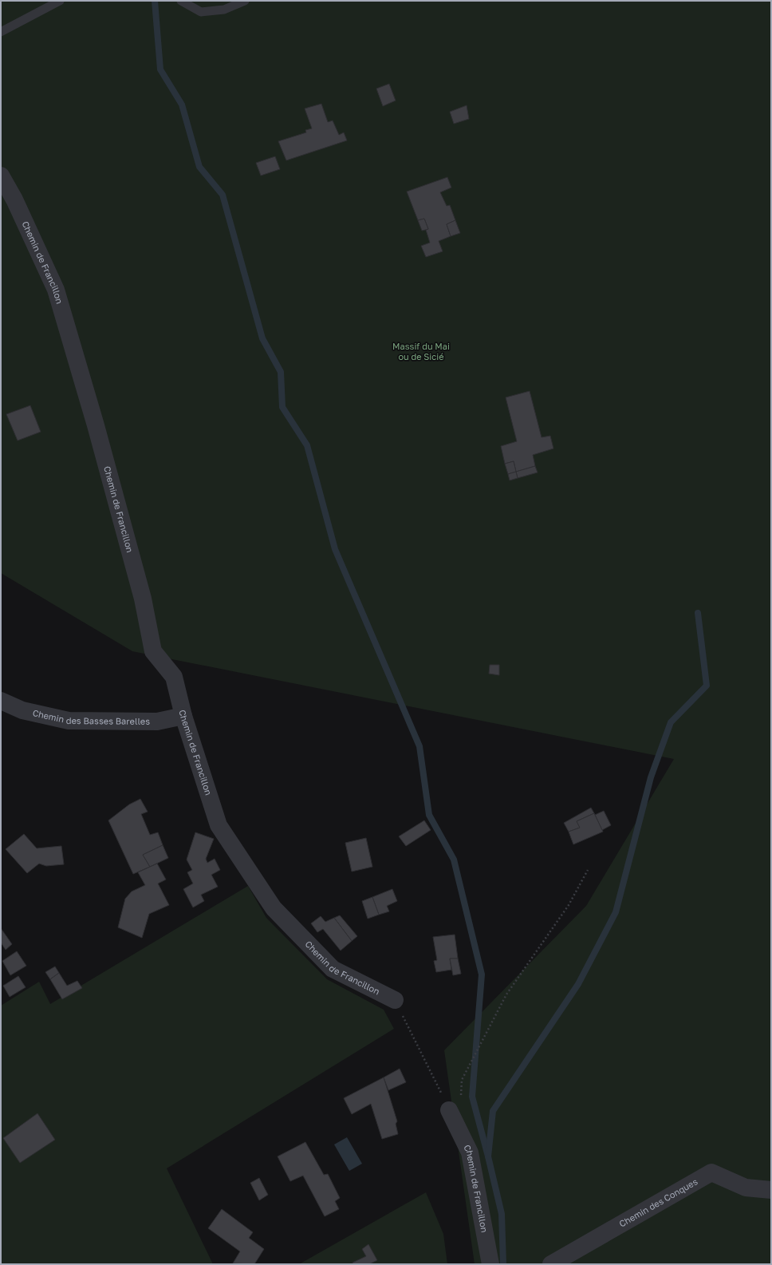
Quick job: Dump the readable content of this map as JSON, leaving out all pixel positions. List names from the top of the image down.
{
  "streets": {
    "street": ["Chemin de Francillon", "Chemin des Basses Barelles", "Chemin des Conques"]
  },
  "crossings": [
    ["Chemin de Francillon", "Chemin des Basses Barelles"]
  ],
  "parks": ["Massif du Mai ou de Sicié"]
}
